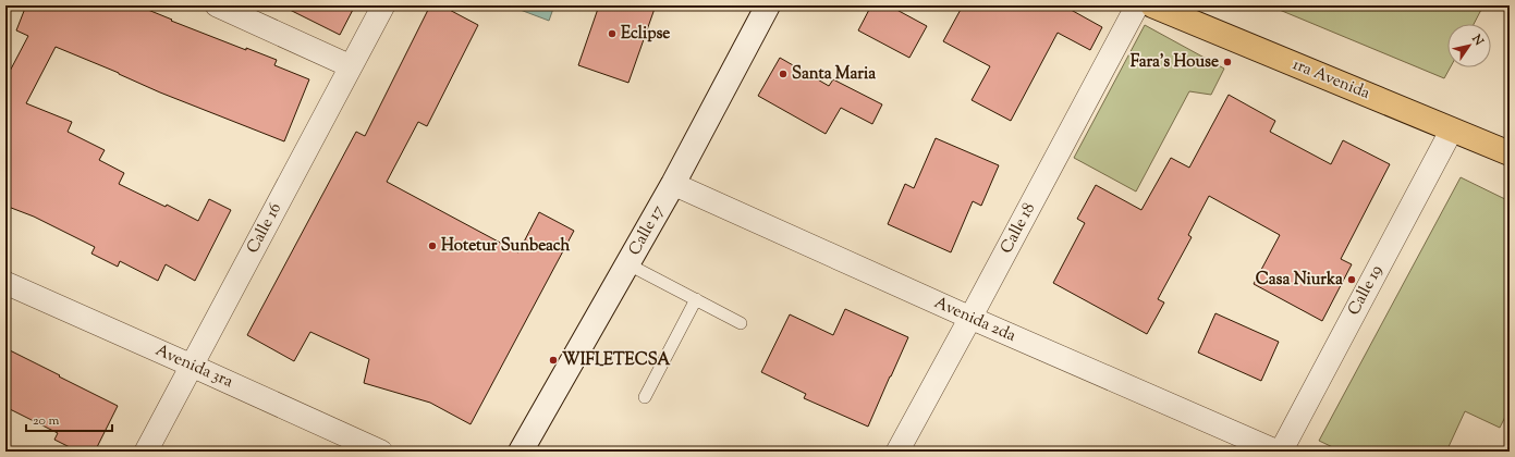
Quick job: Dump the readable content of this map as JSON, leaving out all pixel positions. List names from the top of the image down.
{
  "streets": {
    "main road": ["1ra Avenida"],
    "street": [
      "Calle 16",
      "Calle 18",
      "Calle 17",
      "Calle 19",
      "Avenida 2da",
      "Avenida 3ra"
    ]
  },
  "crossings": [
    ["1ra Avenida", "Calle 19"],
    ["Calle 16", "Avenida 3ra"],
    ["Calle 18", "Avenida 2da"],
    ["Calle 17", "Avenida 2da"],
    ["Calle 19", "Avenida 2da"]
  ],
  "places": [
    "Eclipse",
    "Fara's House",
    "Santa Maria",
    "Hotetur Sunbeach",
    "Casa Niurka",
    "WIFI_ETECSA"
  ],
  "scale_bar": "20 m",
  "north": "top right"
}
